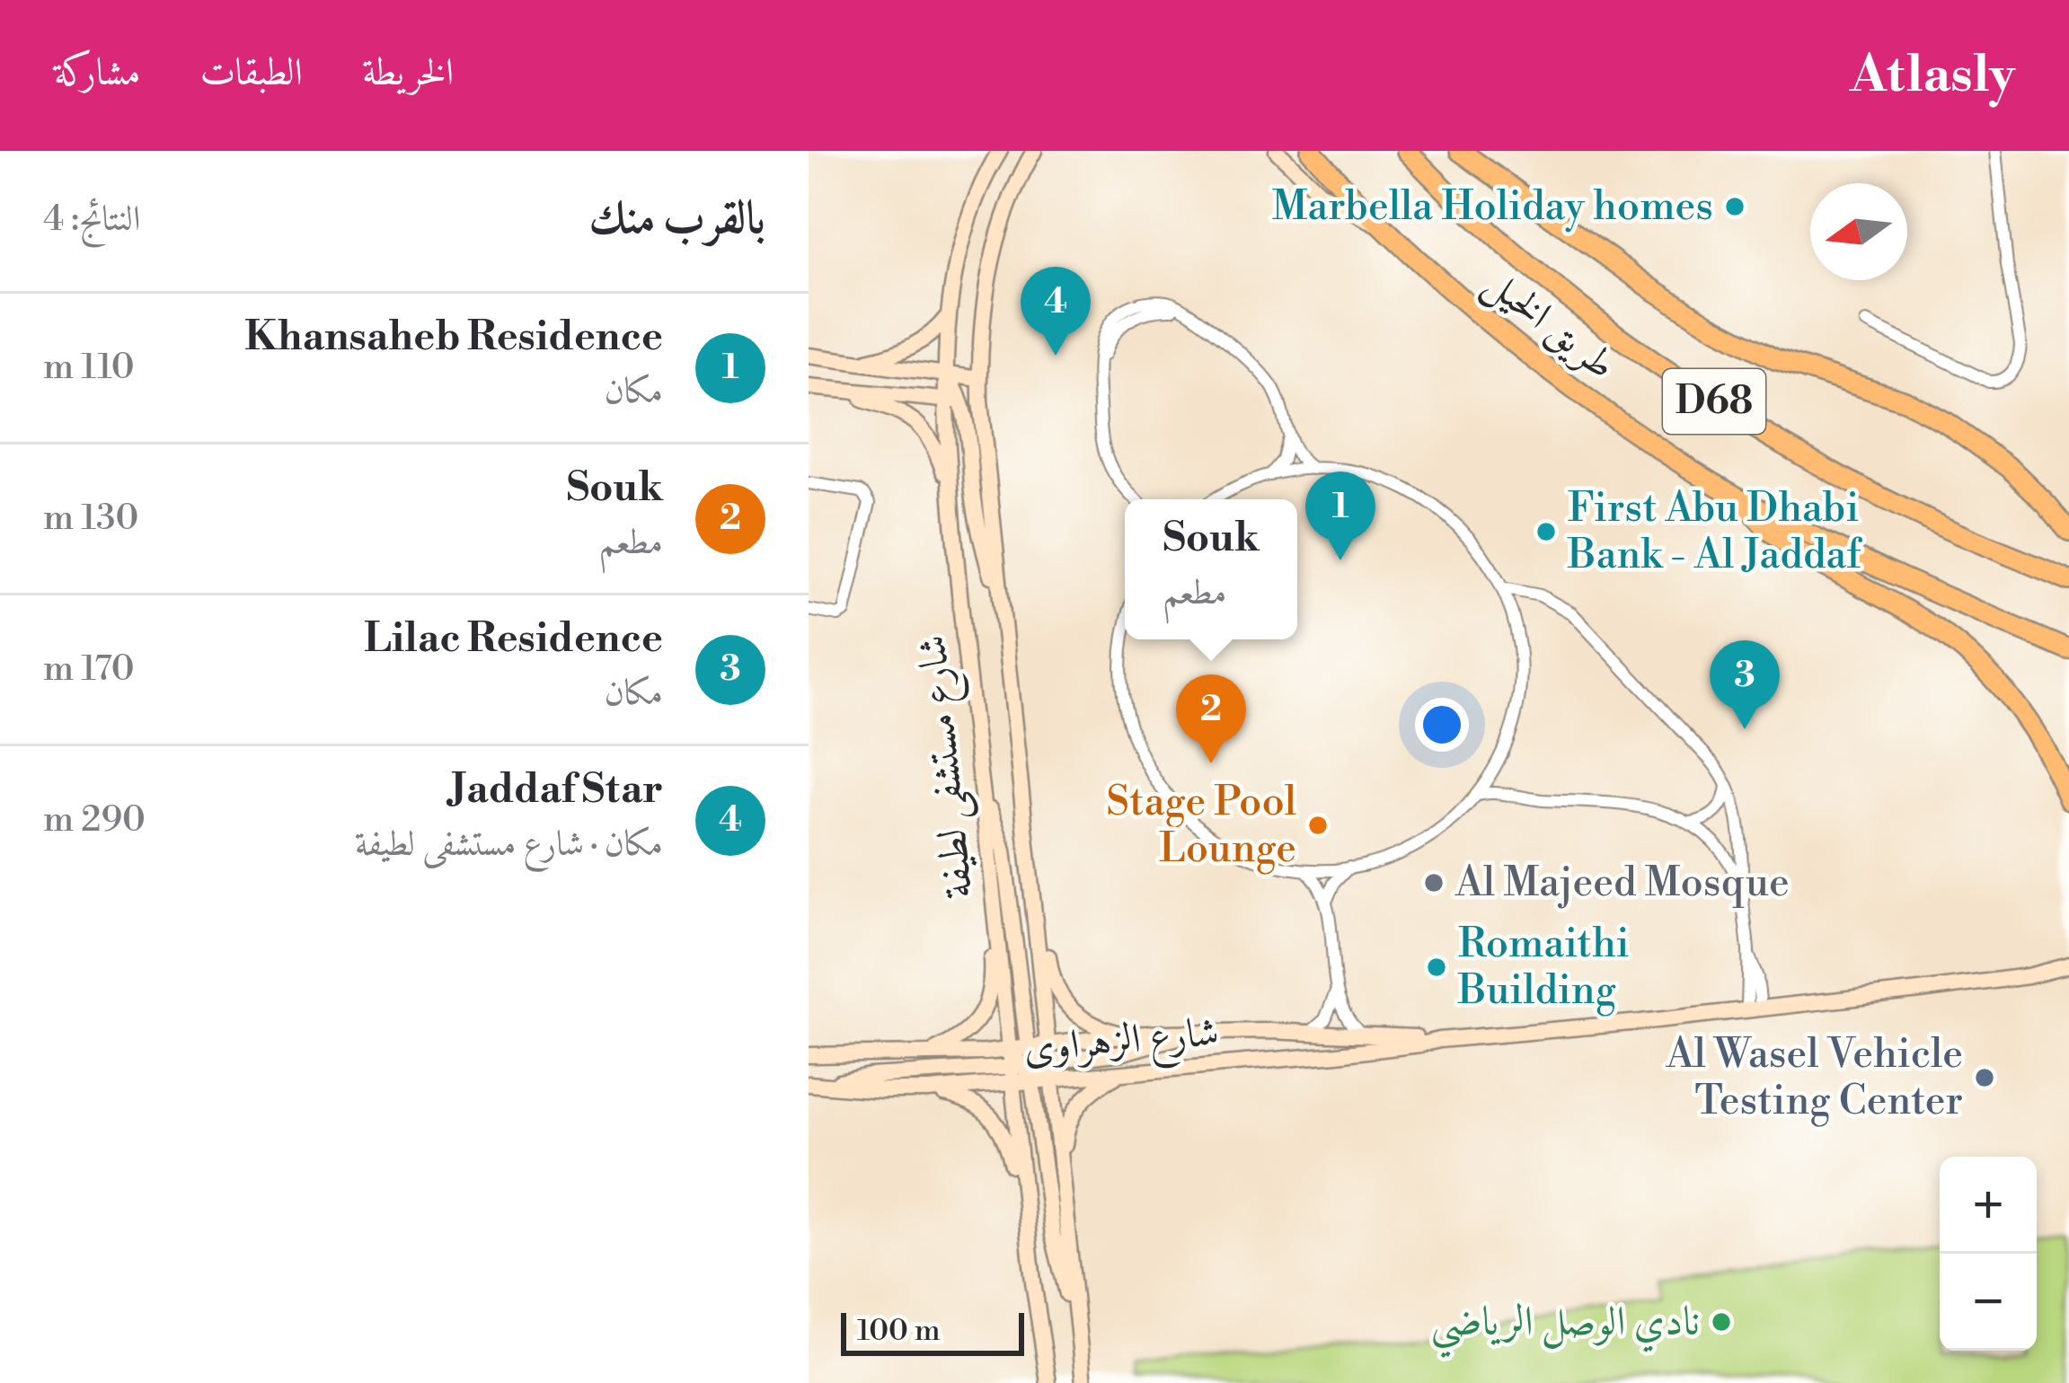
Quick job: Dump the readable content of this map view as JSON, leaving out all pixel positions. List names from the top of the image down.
{
  "streets": {
    "highway": ["طريق الخيل", "D68"],
    "main road": ["شارع مستشفى لطيفة", "شارع الزهراوى"]
  },
  "crossings": [
    ["شارع مستشفى لطيفة", "شارع الزهراوى"]
  ],
  "places": [
    "Marbella Holiday homes",
    "First Abu Dhabi Bank - Al Jaddaf",
    "Stage Pool Lounge",
    "Al Majeed Mosque",
    "Romaithi Building",
    "Al Wasel Vehicle Testing Center",
    "نادي الوصل الرياضي"
  ],
  "scale_bar": "100 m",
  "north": "left",
  "page": {
    "header": "Atlasly",
    "nav": ["الخريطة", "الطبقات", "مشاركة"],
    "heading": ["بالقرب منك", "النتائج: 4"],
    "pins": [
      "4",
      "1",
      "3",
      "2"
    ],
    "list": [
      {
        "mark": "1",
        "name": "Khansaheb Residence",
        "note": "مكان",
        "value": "110 m"
      },
      {
        "mark": "2",
        "name": "Souk",
        "note": "مطعم",
        "value": "130 m"
      },
      {
        "mark": "3",
        "name": "Lilac Residence",
        "note": "مكان",
        "value": "170 m"
      },
      {
        "mark": "4",
        "name": "Jaddaf Star",
        "note": "مكان · شارع مستشفى لطيفة",
        "value": "290 m"
      }
    ],
    "popup": ["Souk", "مطعم"],
    "map_buttons": ["+", "−"],
    "scale": "100 m"
  }
}
